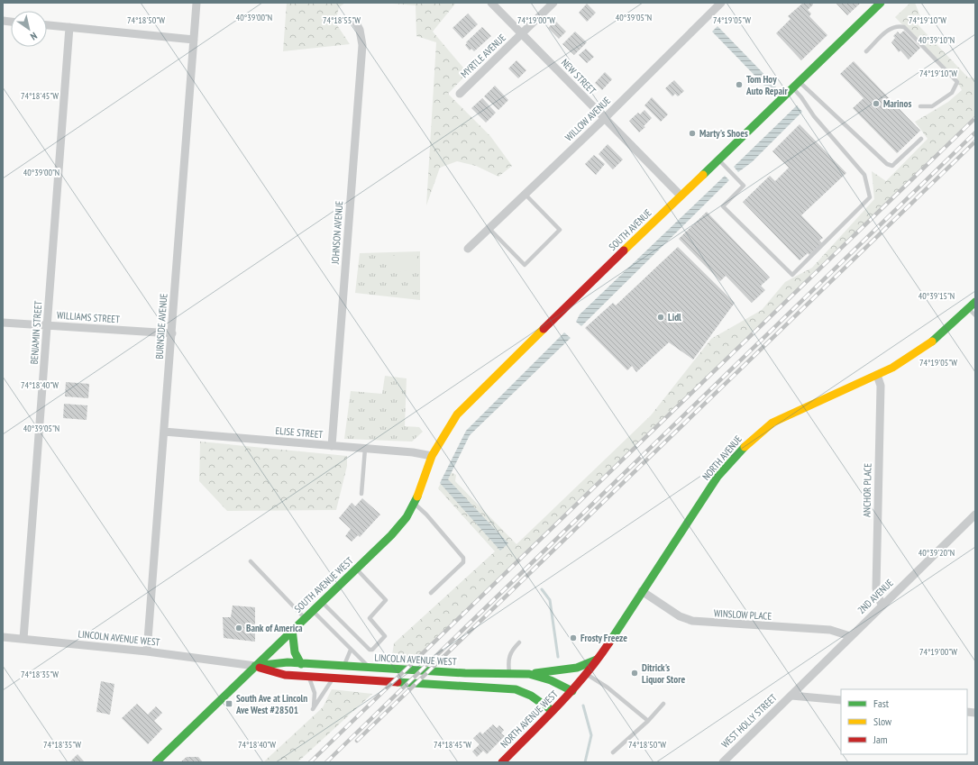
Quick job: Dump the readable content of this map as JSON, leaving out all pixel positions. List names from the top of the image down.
{
  "streets": {
    "main road": [
      "SOUTH AVENUE",
      "NORTH AVENUE",
      "SOUTH AVENUE WEST",
      "LINCOLN AVENUE WEST",
      "NORTH AVENUE WEST"
    ],
    "street": [
      "MYRTLE AVENUE",
      "NEW STREET",
      "WILLOW AVENUE",
      "JOHNSON AVENUE",
      "WILLIAMS STREET",
      "BURNSIDE AVENUE",
      "BENJAMIN STREET",
      "ELISE STREET",
      "ANCHOR PLACE",
      "2ND AVENUE",
      "WINSLOW PLACE",
      "WEST HOLLY STREET"
    ]
  },
  "crossings": [
    ["MYRTLE AVENUE", "NEW STREET"],
    ["NEW STREET", "WILLOW AVENUE"],
    ["NEW STREET", "SOUTH AVENUE"],
    ["SOUTH AVENUE", "ELISE STREET"],
    ["SOUTH AVENUE", "SOUTH AVENUE WEST"],
    ["JOHNSON AVENUE", "ELISE STREET"],
    ["WILLIAMS STREET", "BURNSIDE AVENUE"],
    ["WILLIAMS STREET", "BENJAMIN STREET"],
    ["BURNSIDE AVENUE", "ELISE STREET"],
    ["BURNSIDE AVENUE", "LINCOLN AVENUE WEST"],
    ["BENJAMIN STREET", "LINCOLN AVENUE WEST"],
    ["NORTH AVENUE", "ANCHOR PLACE"],
    ["NORTH AVENUE", "WINSLOW PLACE"],
    ["NORTH AVENUE", "LINCOLN AVENUE WEST"],
    ["NORTH AVENUE", "NORTH AVENUE WEST"],
    ["ANCHOR PLACE", "2ND AVENUE"],
    ["SOUTH AVENUE WEST", "LINCOLN AVENUE WEST"],
    ["2ND AVENUE", "WINSLOW PLACE"],
    ["2ND AVENUE", "WEST HOLLY STREET"],
    ["LINCOLN AVENUE WEST", "NORTH AVENUE WEST"]
  ],
  "places": {
    "other": [
      "Tom Hoy Auto Repair",
      "Marinos",
      "Marty's Shoes",
      "Lidl",
      "Bank of America",
      "Frosty Freeze",
      "Ditrick's Liquor Store"
    ],
    "transit": ["South Ave at Lincoln Ave West #28501"]
  },
  "legend": ["Fast", "Slow", "Jam"],
  "north": "bottom right",
  "coordinates": [
    "40°39'00\"N",
    "40°39'05\"N",
    "74°18'50\"W",
    "74°19'00\"W",
    "74°19'05\"W",
    "74°18'55\"W",
    "74°19'10\"W",
    "40°39'10\"N",
    "74°18'45\"W",
    "40°39'15\"N",
    "74°18'40\"W",
    "40°39'20\"N",
    "74°18'35\"W"
  ]
}
